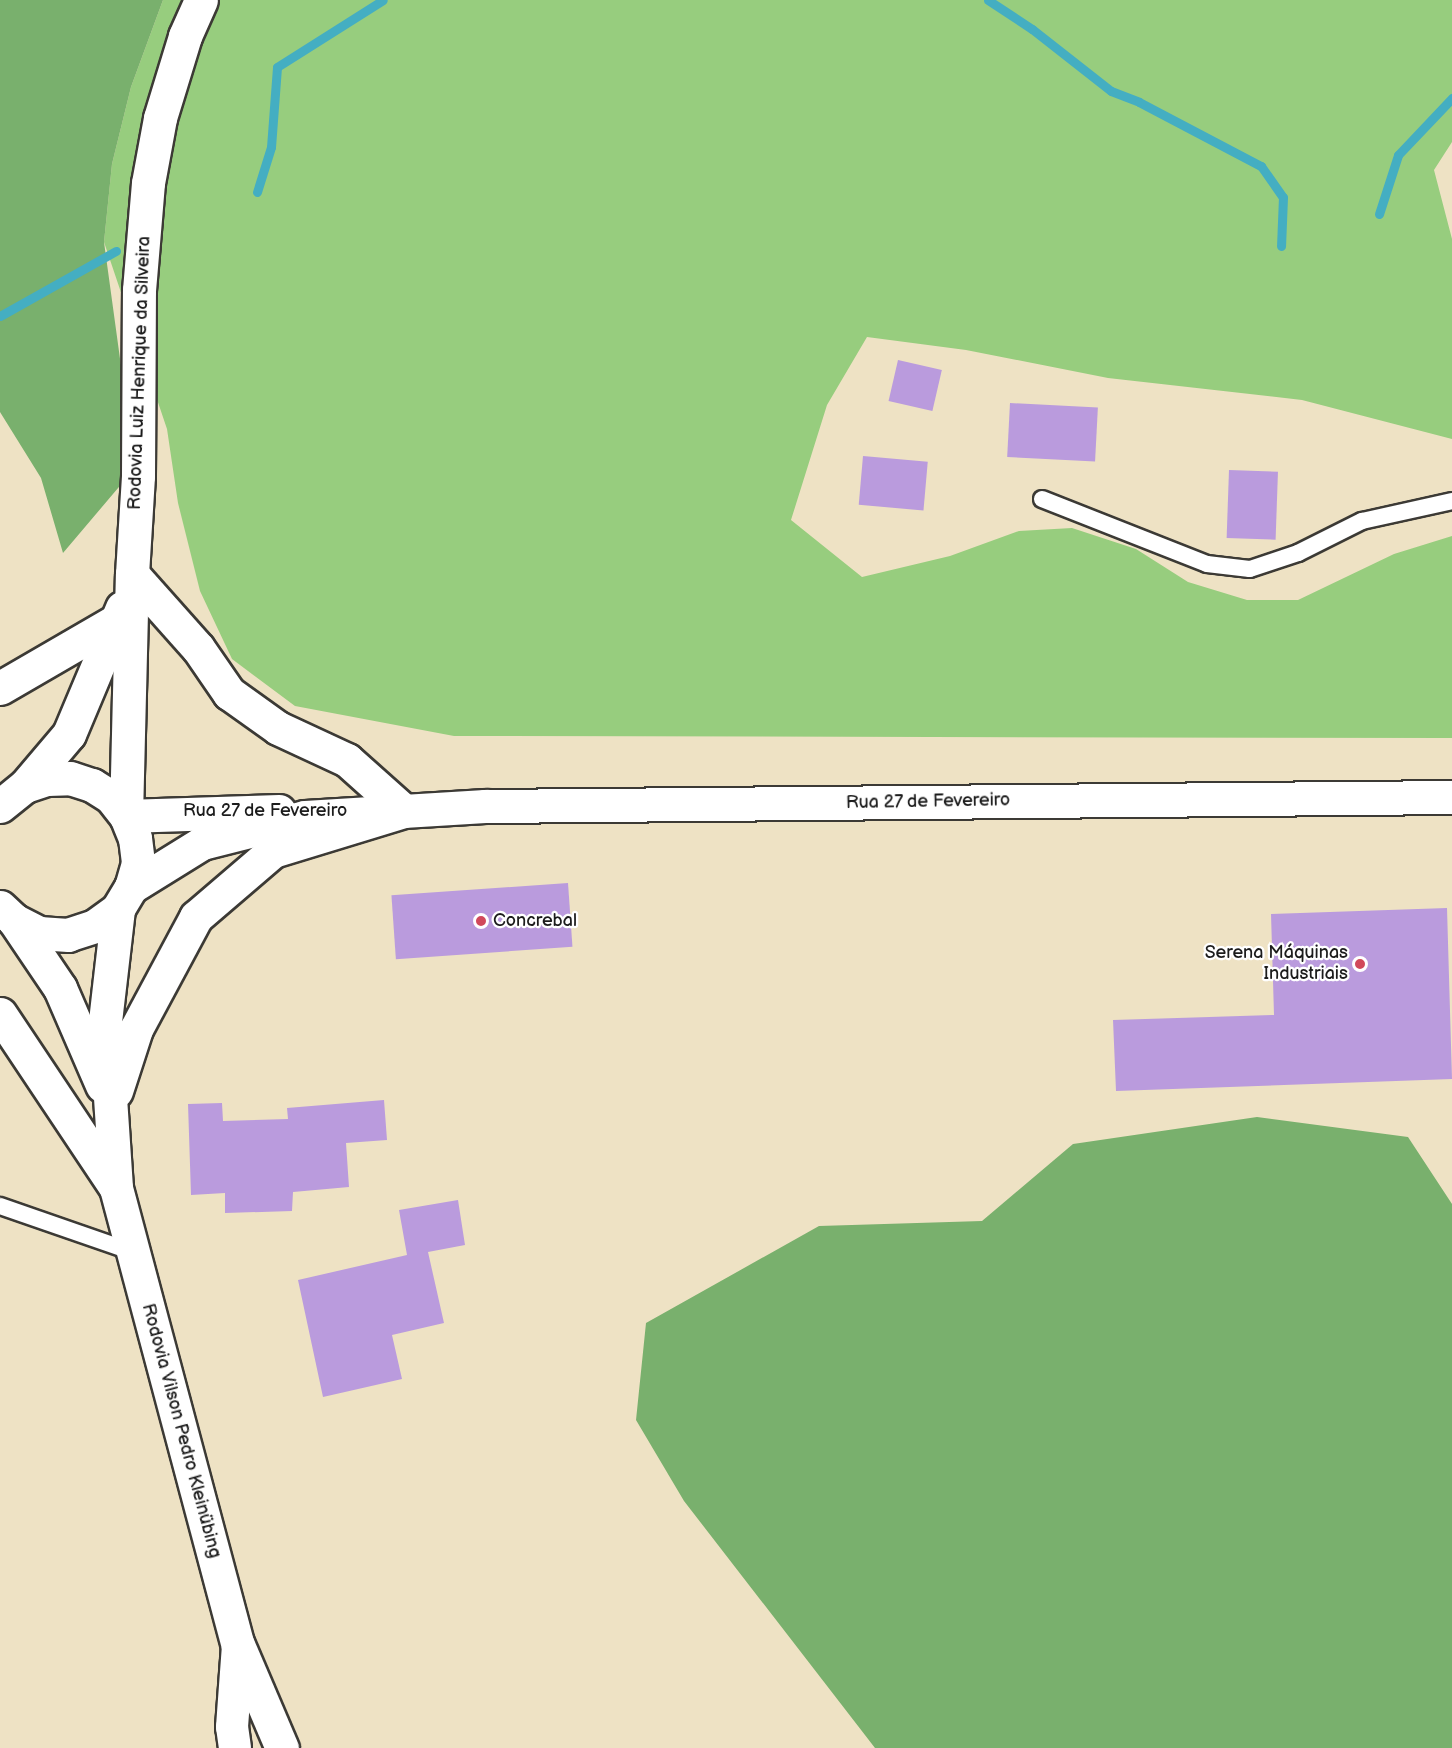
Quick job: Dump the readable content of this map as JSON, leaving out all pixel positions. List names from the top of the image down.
{
  "streets": {
    "main road": ["Rodovia Luiz Henrique da Silveira", "Rua 27 de Fevereiro", "Rodovia Vilson Pedro Kleinübing"]
  },
  "crossings": [
    ["Rodovia Luiz Henrique da Silveira", "Rua 27 de Fevereiro"],
    ["Rodovia Luiz Henrique da Silveira", "Rodovia Vilson Pedro Kleinübing"],
    ["Rua 27 de Fevereiro", "Rodovia Vilson Pedro Kleinübing"]
  ],
  "places": ["Concrebal", "Serena Máquinas Industriais"]
}
